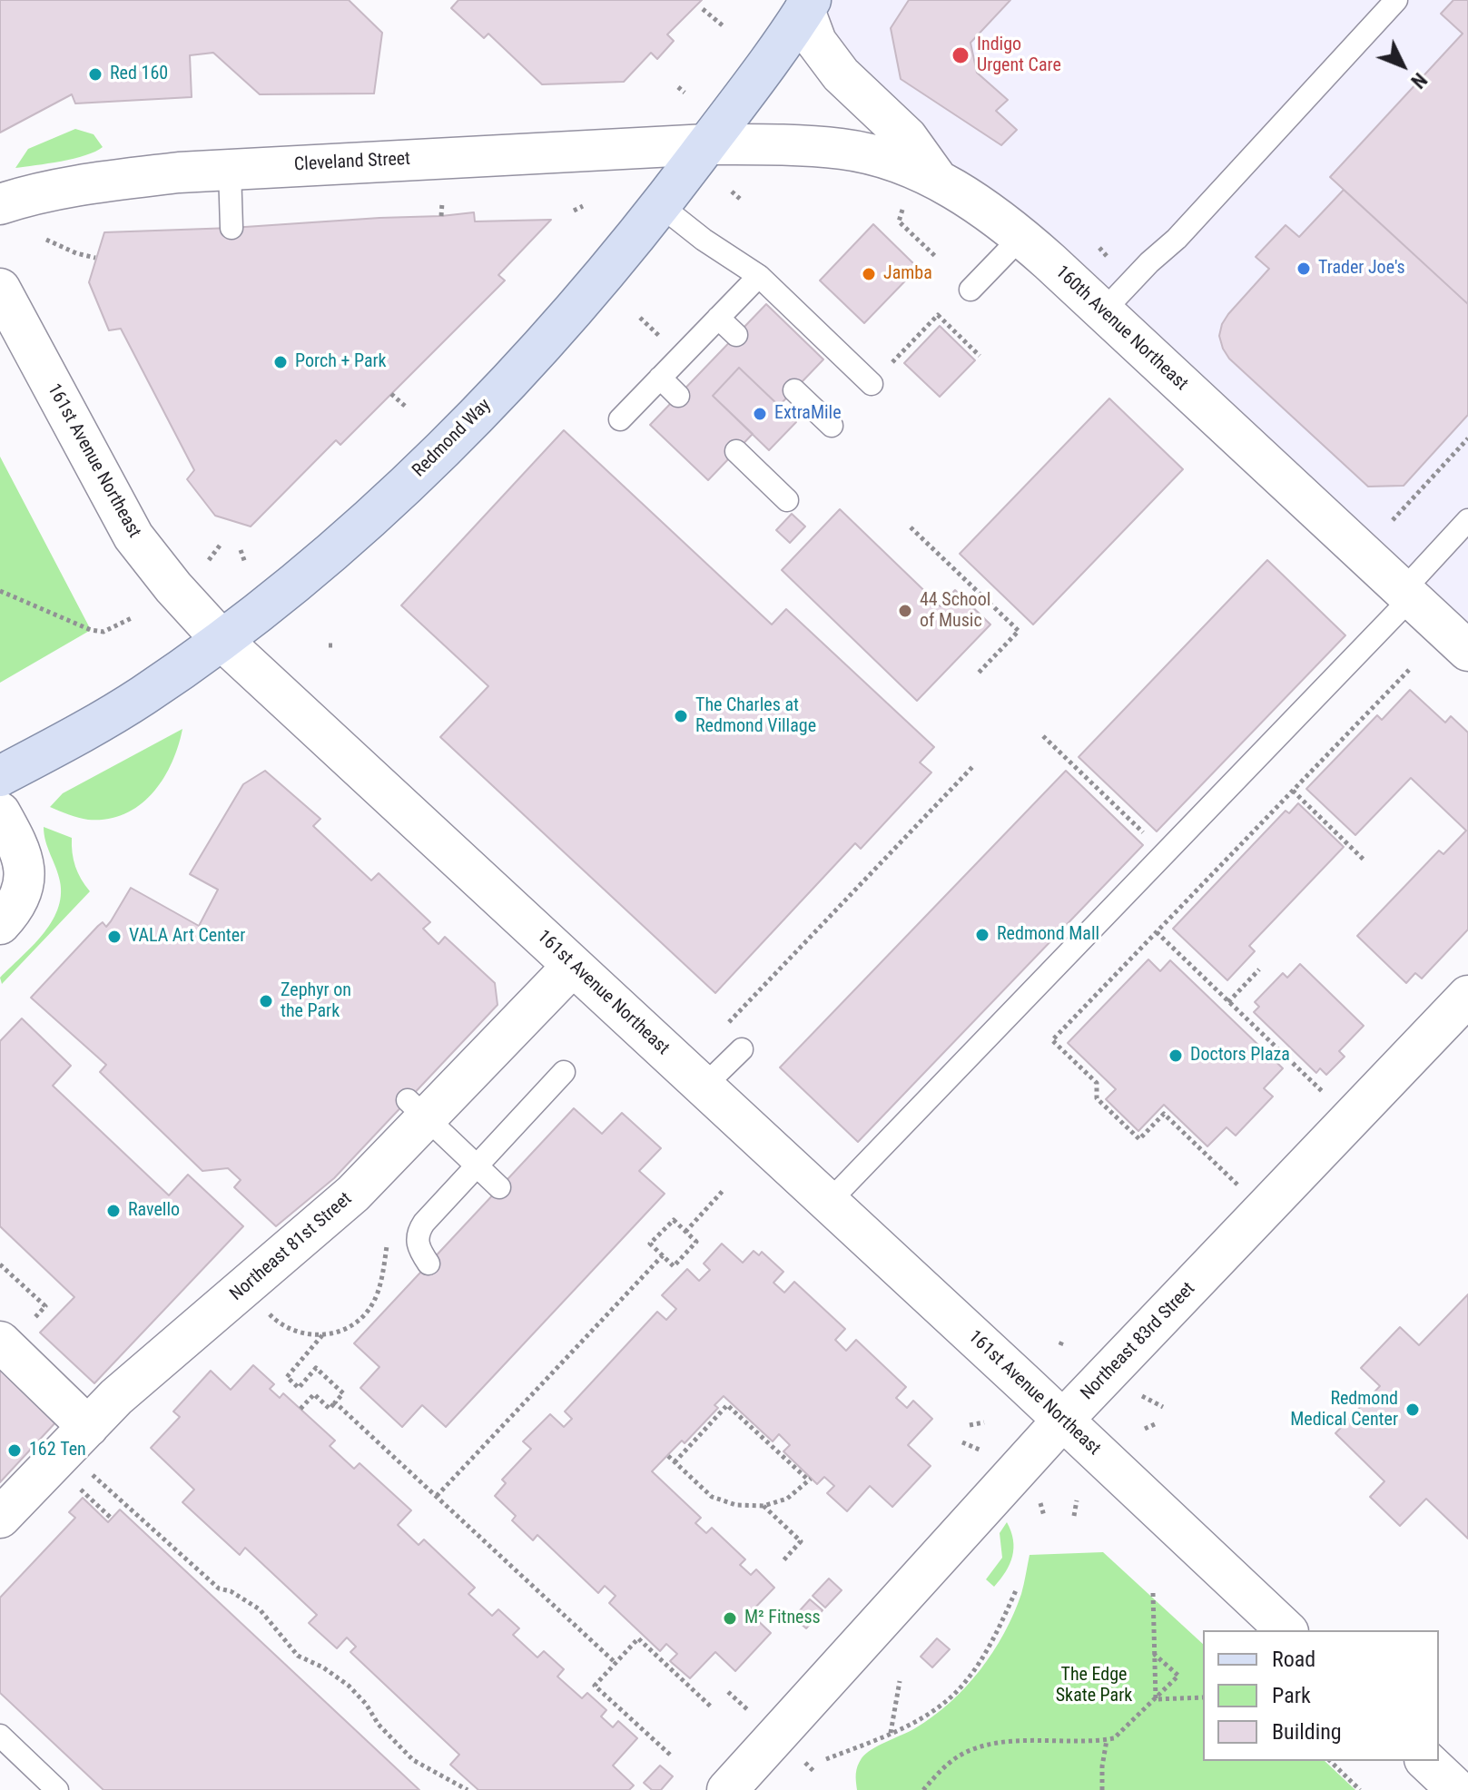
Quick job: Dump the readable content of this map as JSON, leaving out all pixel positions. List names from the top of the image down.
{
  "streets": {
    "main road": ["Redmond Way"],
    "street": [
      "Cleveland Street",
      "160th Avenue Northeast",
      "161st Avenue Northeast",
      "Northeast 81st Street",
      "Northeast 83rd Street"
    ]
  },
  "crossings": [
    ["Cleveland Street", "160th Avenue Northeast"],
    ["Cleveland Street", "Redmond Way"],
    ["160th Avenue Northeast", "Redmond Way"],
    ["Redmond Way", "161st Avenue Northeast"],
    ["161st Avenue Northeast", "Northeast 81st Street"],
    ["161st Avenue Northeast", "Northeast 83rd Street"]
  ],
  "parks": ["The Edge Skate Park"],
  "places": [
    "Indigo Urgent Care",
    "Red 160",
    "Trader Joe's",
    "Jamba",
    "Porch + Park",
    "ExtraMile",
    "44 School of Music",
    "The Charles at Redmond Village",
    "Redmond Mall",
    "VALA Art Center",
    "Zephyr on the Park",
    "Doctors Plaza",
    "Ravello",
    "Redmond Medical Center",
    "162 Ten",
    "M² Fitness"
  ],
  "legend": ["Road", "Park", "Building"],
  "north": "bottom right"
}
